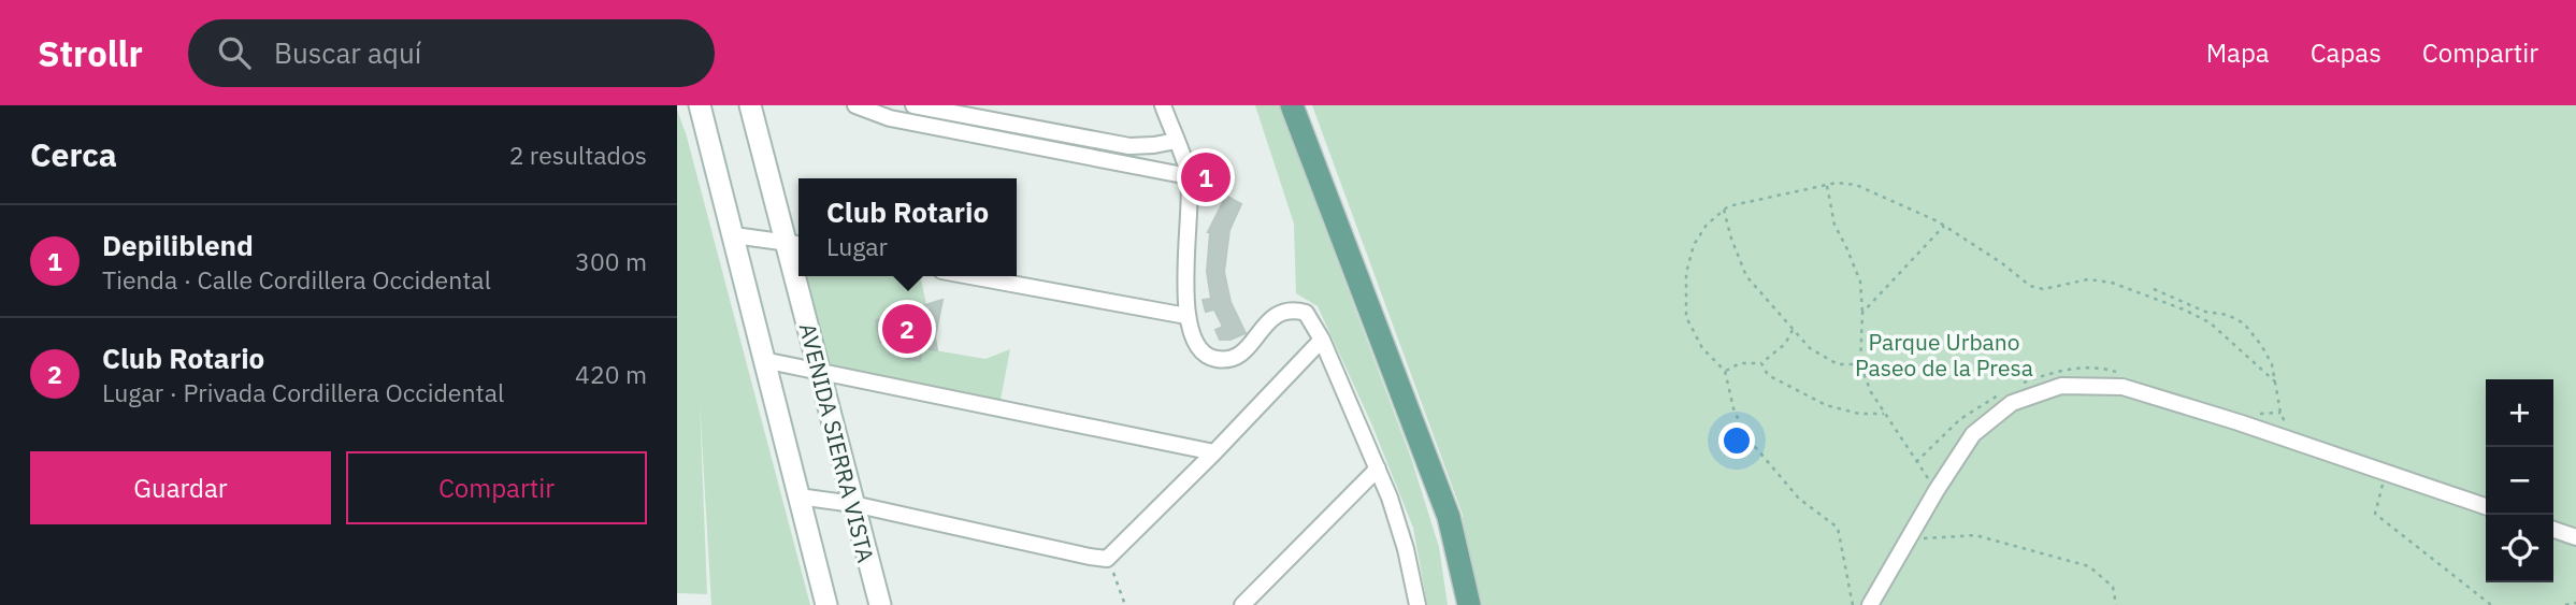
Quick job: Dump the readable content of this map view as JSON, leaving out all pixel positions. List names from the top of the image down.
{
  "streets": {
    "main road": ["AVENIDA SIERRA VISTA"]
  },
  "parks": ["Parque Urbano Paseo de la Presa"],
  "page": {
    "header": "Strollr",
    "search": "Buscar aquí",
    "nav": ["Mapa", "Capas", "Compartir"],
    "heading": ["Cerca", "2 resultados"],
    "pins": ["1", "2"],
    "popup": ["Club Rotario", "Lugar"],
    "list": [
      {
        "mark": "1",
        "name": "Depiliblend",
        "note": "Tienda · Calle Cordillera Occidental",
        "value": "300 m"
      },
      {
        "mark": "2",
        "name": "Club Rotario",
        "note": "Lugar · Privada Cordillera Occidental",
        "value": "420 m"
      }
    ],
    "map_buttons": ["+", "−"],
    "buttons": ["Guardar", "Compartir"]
  }
}
